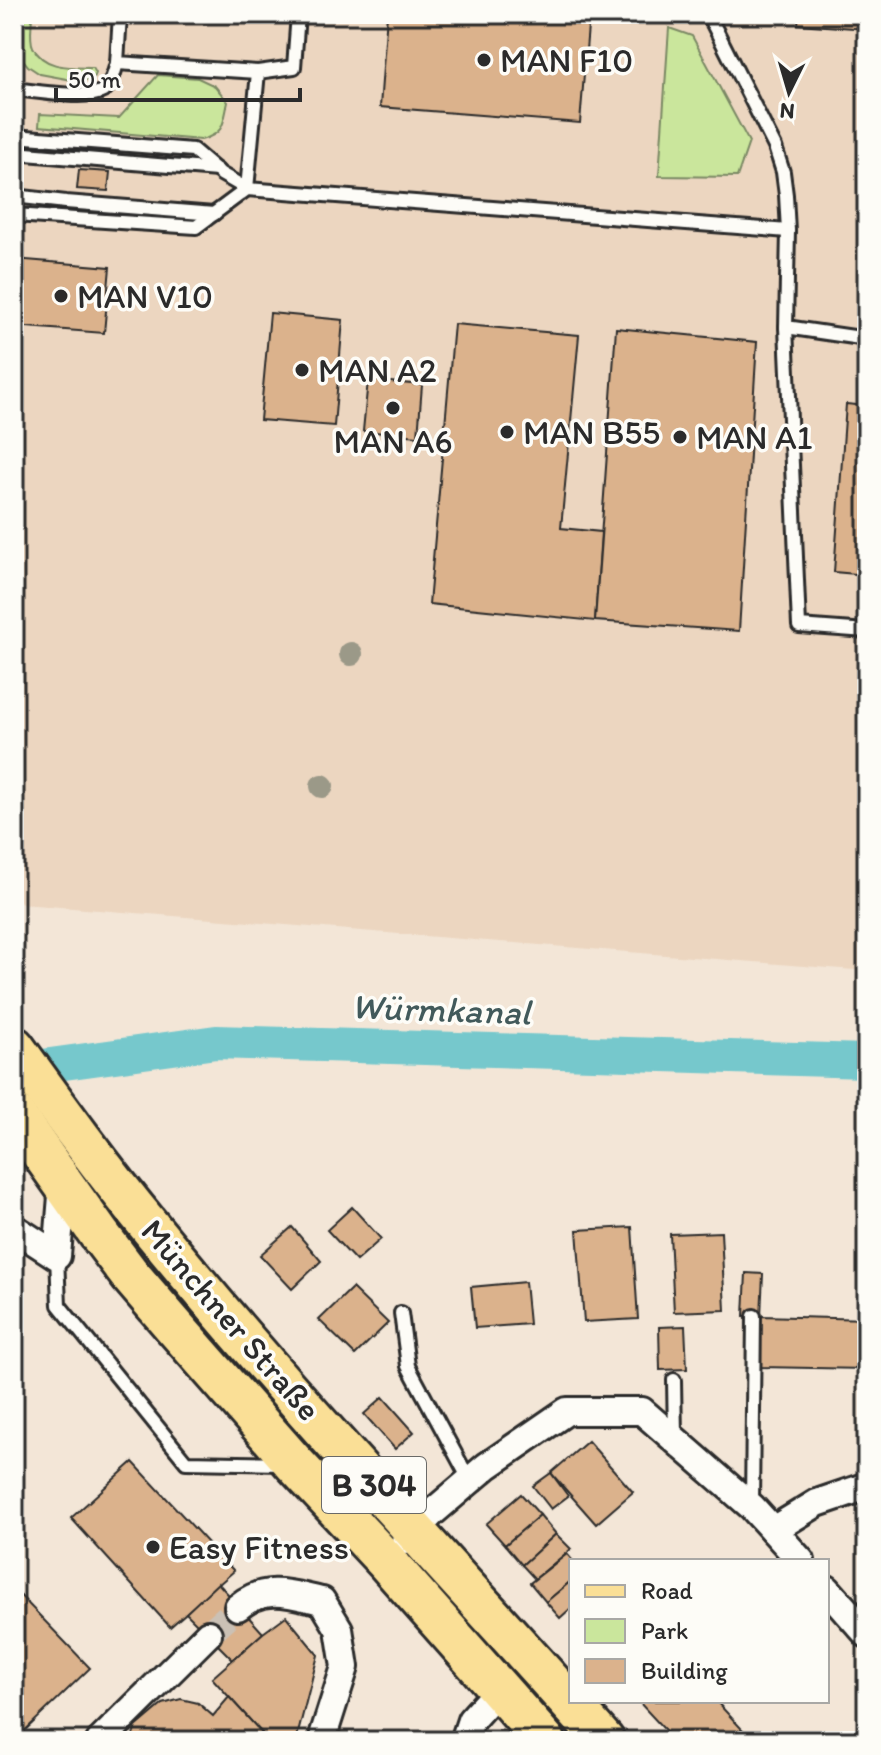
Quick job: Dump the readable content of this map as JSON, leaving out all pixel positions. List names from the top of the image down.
{
  "streets": {
    "main road": ["Münchner Straße", "B 304"]
  },
  "water": ["Würmkanal"],
  "places": [
    "MAN F10",
    "MAN V10",
    "MAN A2",
    "MAN A6",
    "MAN B55",
    "MAN A1",
    "Easy Fitness"
  ],
  "legend": ["Road", "Park", "Building"],
  "scale_bar": "50 m",
  "north": "bottom"
}
